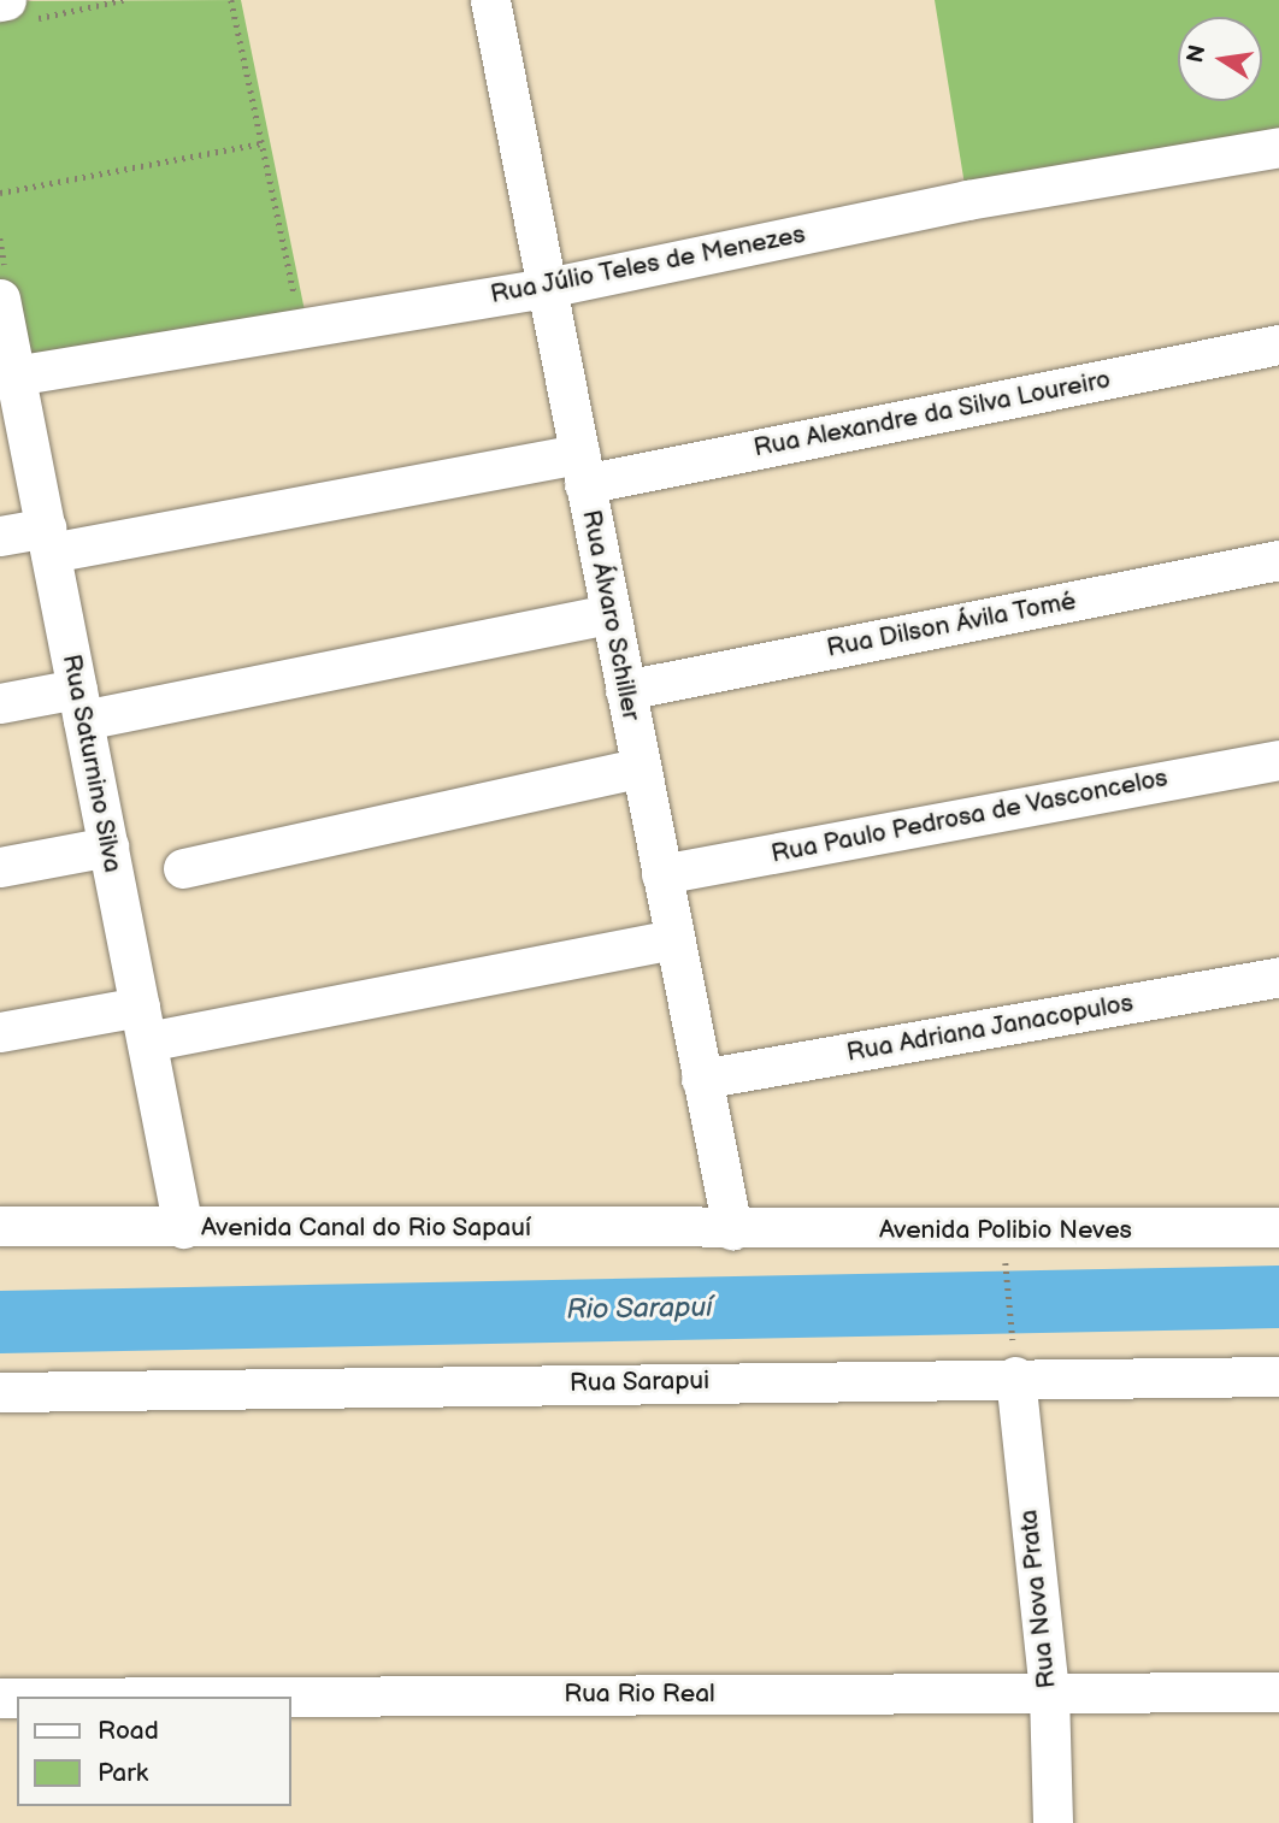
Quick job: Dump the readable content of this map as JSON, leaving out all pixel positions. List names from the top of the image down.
{
  "streets": {
    "street": [
      "Rua Júlio Teles de Menezes",
      "Rua Alexandre da Silva Loureiro",
      "Rua Álvaro Schiller",
      "Rua Dilson Ávila Tomé",
      "Rua Saturnino Silva",
      "Rua Paulo Pedrosa de Vasconcelos",
      "Rua Adriana Janacopulos",
      "Avenida Canal do Rio Sapauí",
      "Avenida Polibio Neves",
      "Rua Sarapui",
      "Rua Nova Prata",
      "Rua Rio Real"
    ]
  },
  "crossings": [
    ["Rua Júlio Teles de Menezes", "Rua Álvaro Schiller"],
    ["Rua Júlio Teles de Menezes", "Rua Saturnino Silva"],
    ["Rua Alexandre da Silva Loureiro", "Rua Álvaro Schiller"],
    ["Rua Alexandre da Silva Loureiro", "Rua Saturnino Silva"],
    ["Rua Álvaro Schiller", "Rua Dilson Ávila Tomé"],
    ["Rua Álvaro Schiller", "Rua Paulo Pedrosa de Vasconcelos"],
    ["Rua Álvaro Schiller", "Rua Adriana Janacopulos"],
    ["Rua Álvaro Schiller", "Avenida Canal do Rio Sapauí"],
    ["Rua Álvaro Schiller", "Avenida Polibio Neves"],
    ["Rua Saturnino Silva", "Avenida Canal do Rio Sapauí"],
    ["Avenida Canal do Rio Sapauí", "Avenida Polibio Neves"],
    ["Rua Sarapui", "Rua Nova Prata"],
    ["Rua Nova Prata", "Rua Rio Real"]
  ],
  "water": ["Rio Sarapuí"],
  "legend": ["Road", "Park"],
  "north": "left"
}
